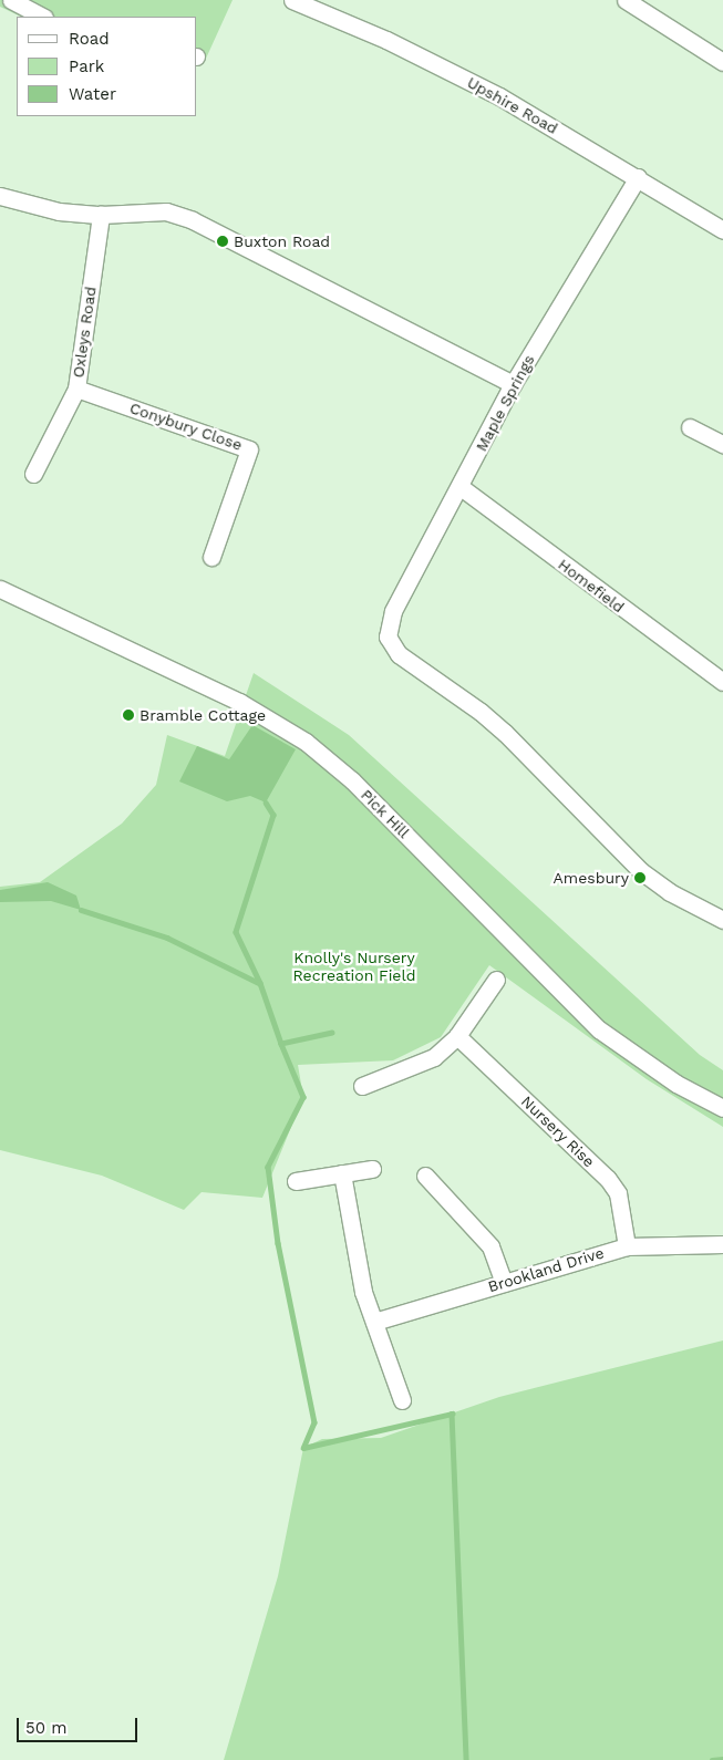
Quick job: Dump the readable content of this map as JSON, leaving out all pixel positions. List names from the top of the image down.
{
  "streets": {
    "street": [
      "Upshire Road",
      "Oxleys Road",
      "Maple Springs",
      "Conybury Close",
      "Homefield",
      "Pick Hill",
      "Nursery Rise",
      "Brookland Drive"
    ]
  },
  "crossings": [
    ["Upshire Road", "Maple Springs"],
    ["Oxleys Road", "Conybury Close"],
    ["Maple Springs", "Homefield"],
    ["Nursery Rise", "Brookland Drive"]
  ],
  "parks": ["Knolly's Nursery Recreation Field"],
  "places": ["Buxton Road", "Bramble Cottage", "Amesbury"],
  "legend": ["Road", "Park", "Water"],
  "scale_bar": "50 m"
}
